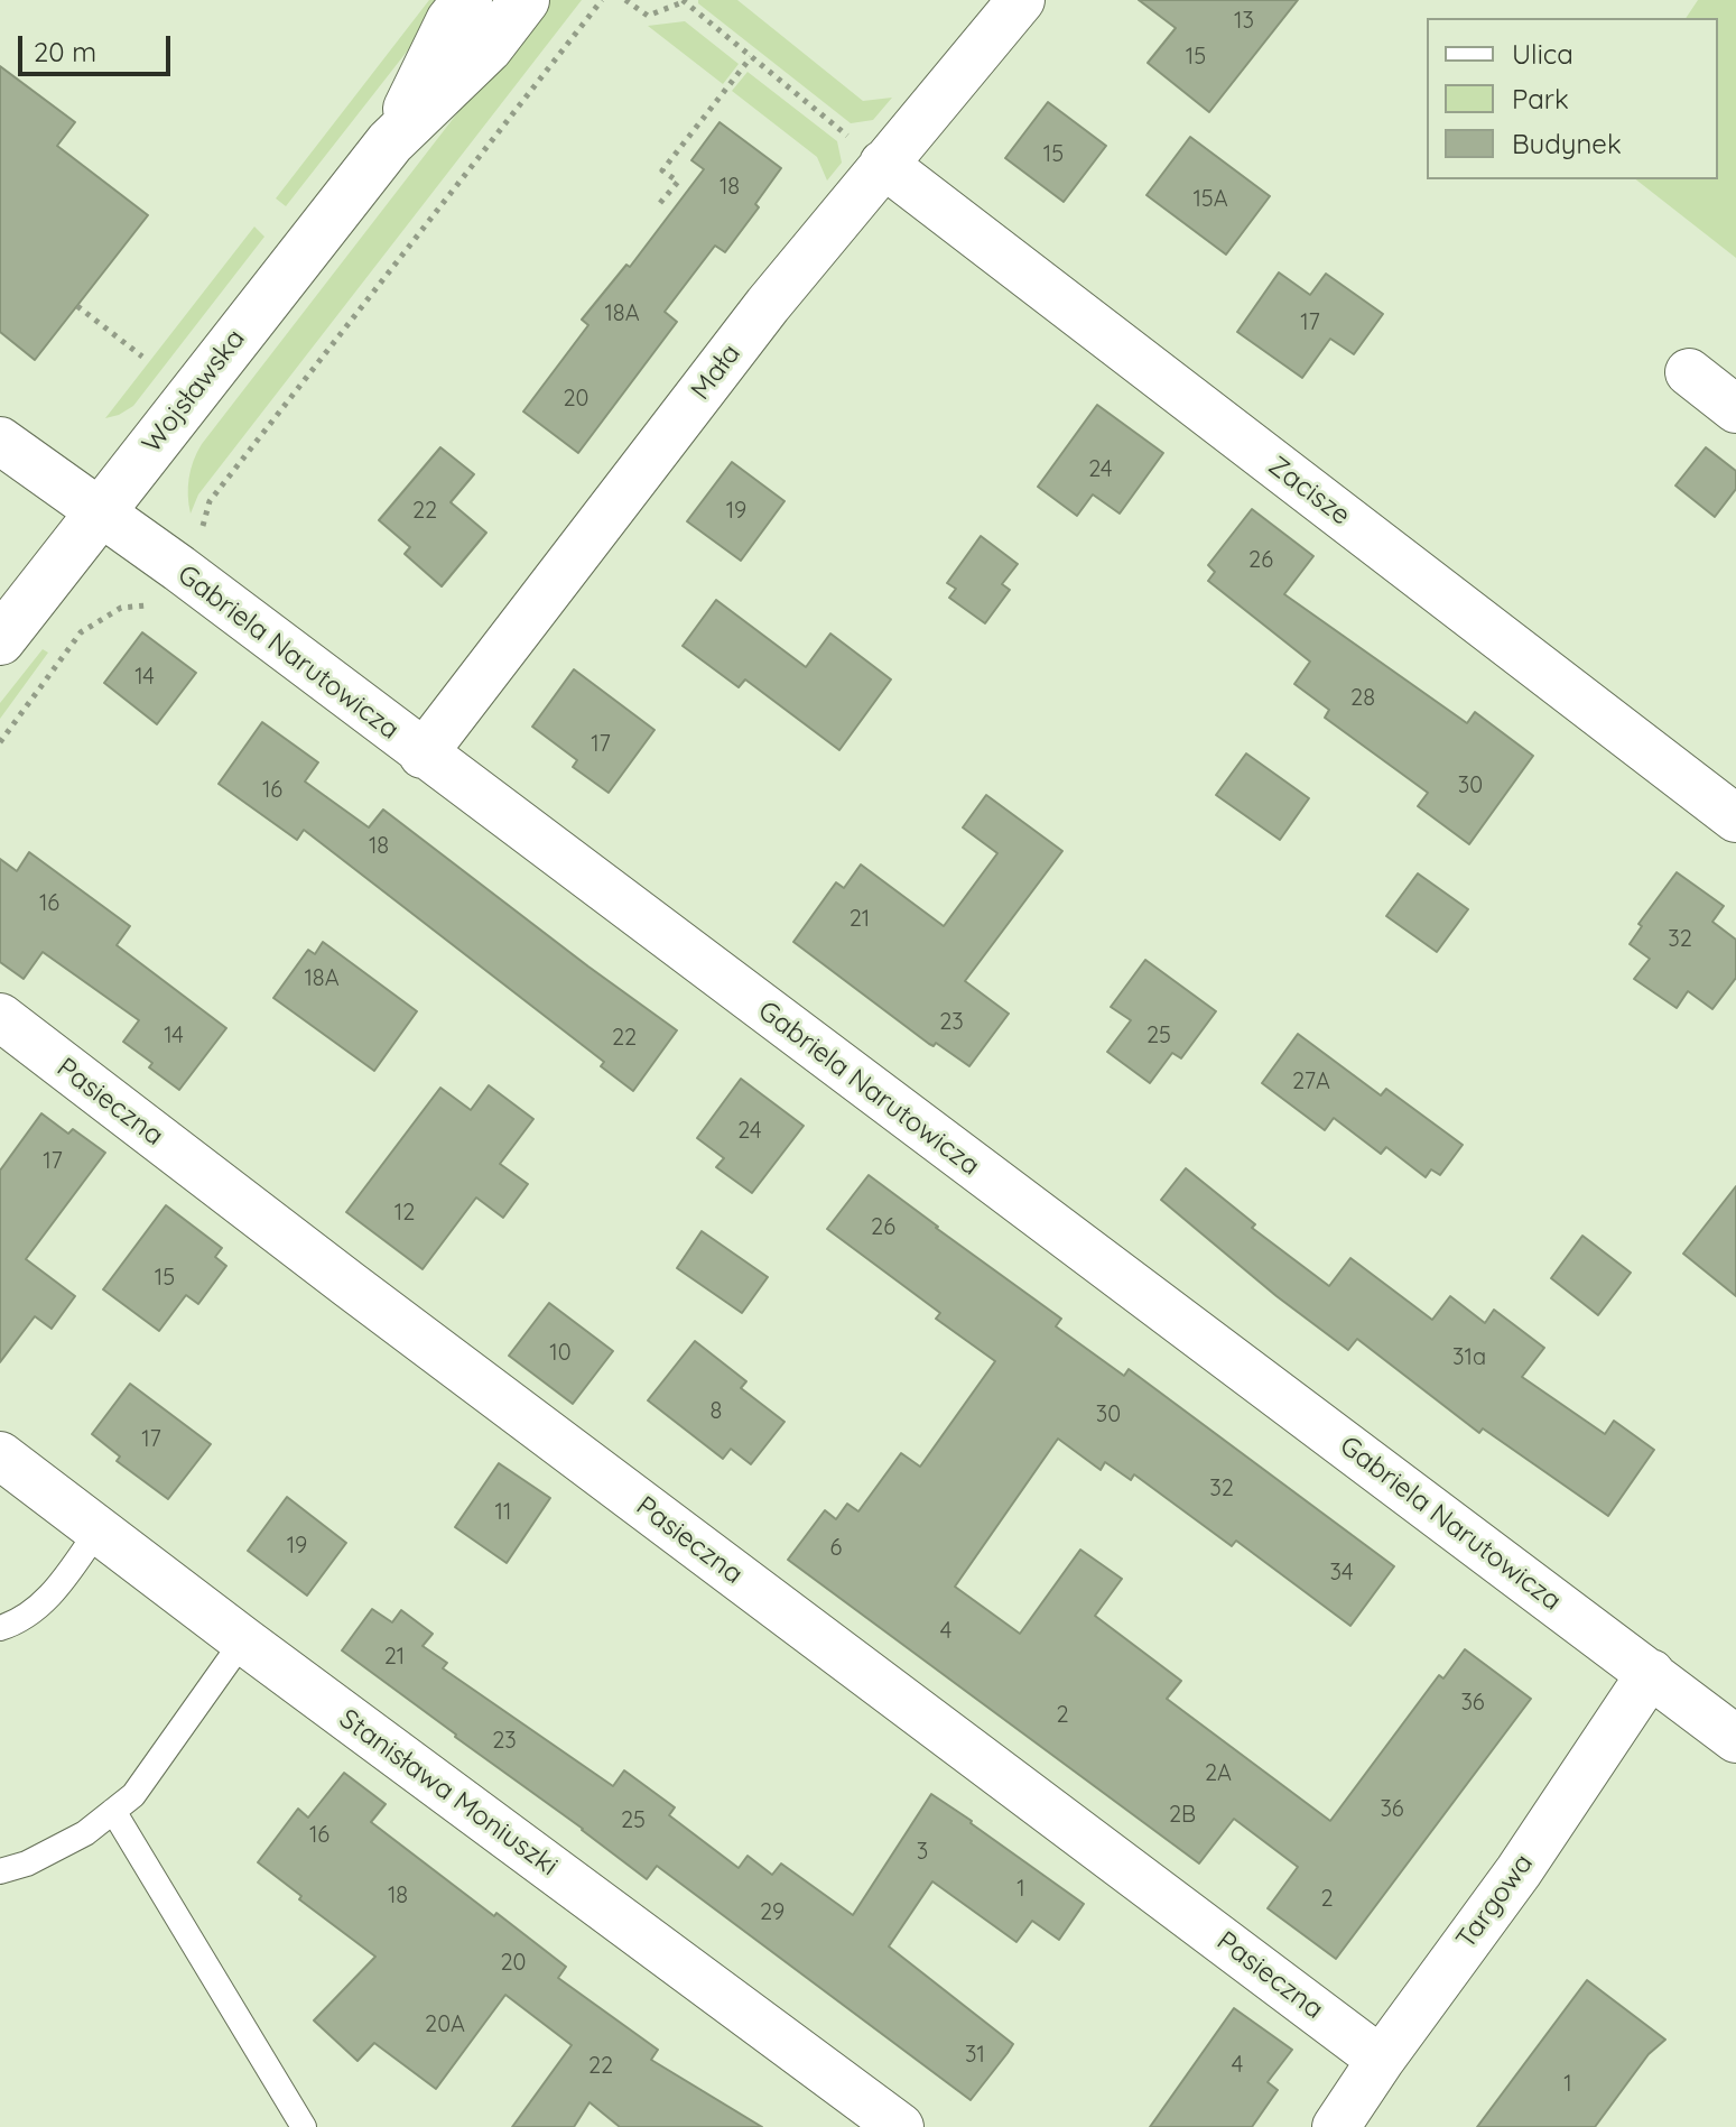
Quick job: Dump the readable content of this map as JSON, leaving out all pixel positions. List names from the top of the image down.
{
  "streets": {
    "street": [
      "Mała",
      "Wojsławska",
      "Zacisze",
      "Gabriela Narutowicza",
      "Pasieczna",
      "Stanisława Moniuszki",
      "Targowa"
    ]
  },
  "crossings": [
    ["Mała", "Zacisze"],
    ["Mała", "Gabriela Narutowicza"],
    ["Wojsławska", "Gabriela Narutowicza"],
    ["Gabriela Narutowicza", "Targowa"],
    ["Pasieczna", "Targowa"]
  ],
  "house_numbers": [
    "13",
    "15",
    "15",
    "18",
    "15A",
    "18A",
    "17",
    "20",
    "24",
    "22",
    "19",
    "26",
    "14",
    "28",
    "17",
    "30",
    "16",
    "18",
    "16",
    "21",
    "32",
    "18A",
    "23",
    "14",
    "25",
    "22",
    "27A",
    "24",
    "17",
    "12",
    "26",
    "15",
    "10",
    "31a",
    "8",
    "30",
    "17",
    "32",
    "11",
    "19",
    "6",
    "34",
    "4",
    "21",
    "36",
    "2",
    "23",
    "2A",
    "36",
    "2B",
    "25",
    "16",
    "3",
    "1",
    "18",
    "2",
    "29",
    "20",
    "20A",
    "31",
    "4",
    "22",
    "1"
  ],
  "legend": ["Ulica", "Park", "Budynek"],
  "scale_bar": "20 m"
}
